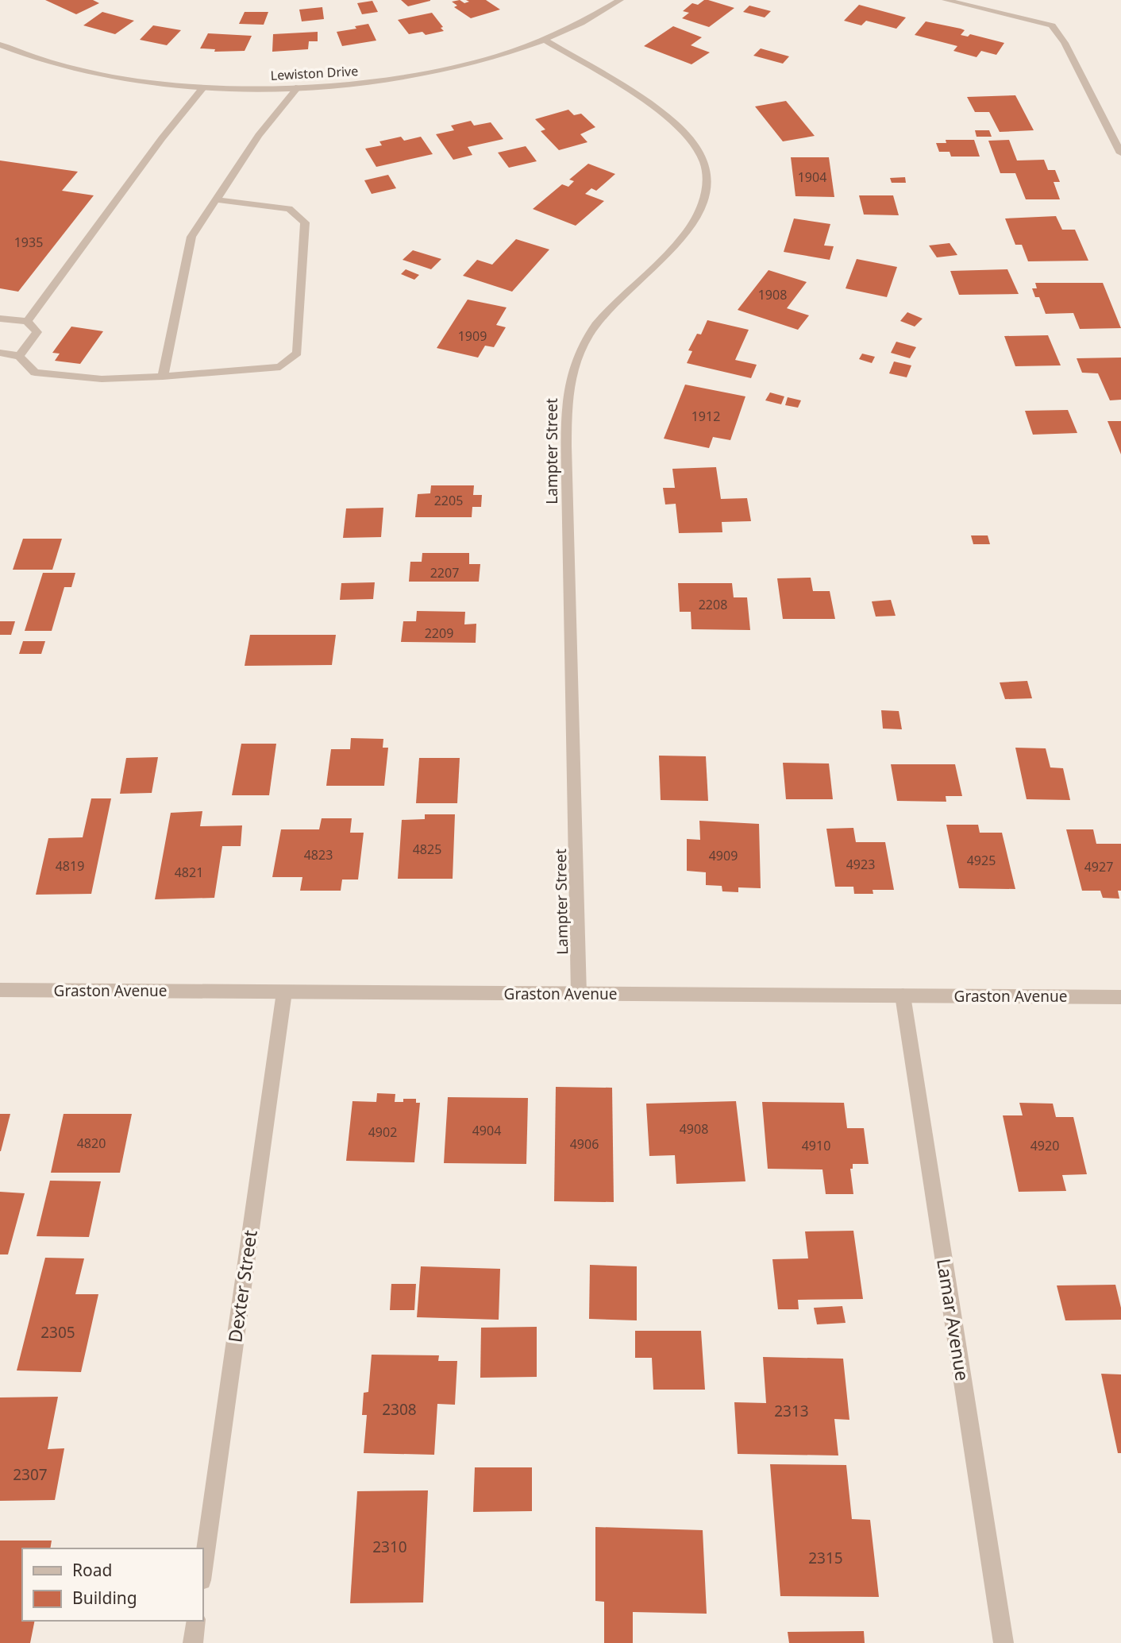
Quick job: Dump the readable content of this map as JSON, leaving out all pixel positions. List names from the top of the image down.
{
  "streets": {
    "street": [
      "Lewiston Drive",
      "Lampter Street",
      "Graston Avenue",
      "Dexter Street",
      "Lamar Avenue"
    ]
  },
  "crossings": [
    ["Lewiston Drive", "Lampter Street"],
    ["Lampter Street", "Graston Avenue"],
    ["Graston Avenue", "Dexter Street"],
    ["Graston Avenue", "Lamar Avenue"]
  ],
  "house_numbers": [
    "1904",
    "1935",
    "1908",
    "1909",
    "1912",
    "2205",
    "2207",
    "2208",
    "2209",
    "4825",
    "4823",
    "4909",
    "4925",
    "4923",
    "4819",
    "4927",
    "4821",
    "4908",
    "4904",
    "4902",
    "4820",
    "4906",
    "4910",
    "4920",
    "2305",
    "2308",
    "2313",
    "2307",
    "2310",
    "2315"
  ],
  "legend": ["Road", "Building"]
}
